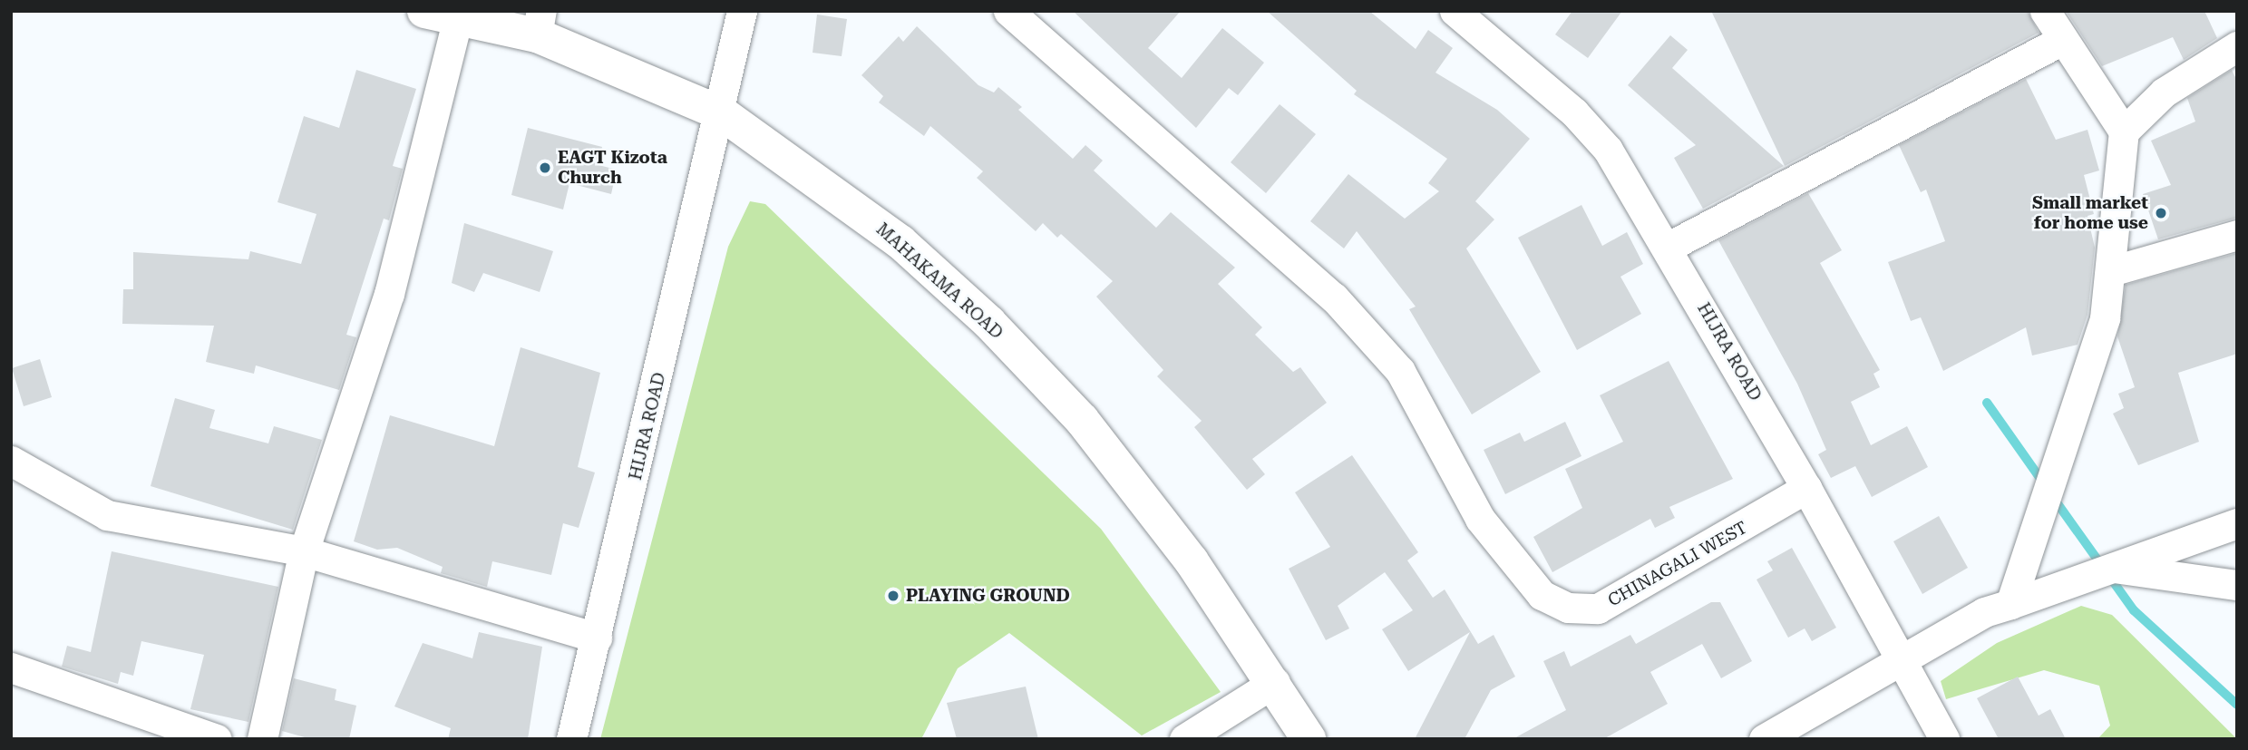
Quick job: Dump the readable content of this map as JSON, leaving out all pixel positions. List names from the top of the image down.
{
  "streets": {
    "street": ["MAHAKAMA ROAD", "HIJRA ROAD", "CHINAGALI WEST"]
  },
  "crossings": [
    ["MAHAKAMA ROAD", "HIJRA ROAD"],
    ["HIJRA ROAD", "CHINAGALI WEST"]
  ],
  "places": ["EAGT Kizota Church", "Small market for home use", "PLAYING GROUND"]
}
